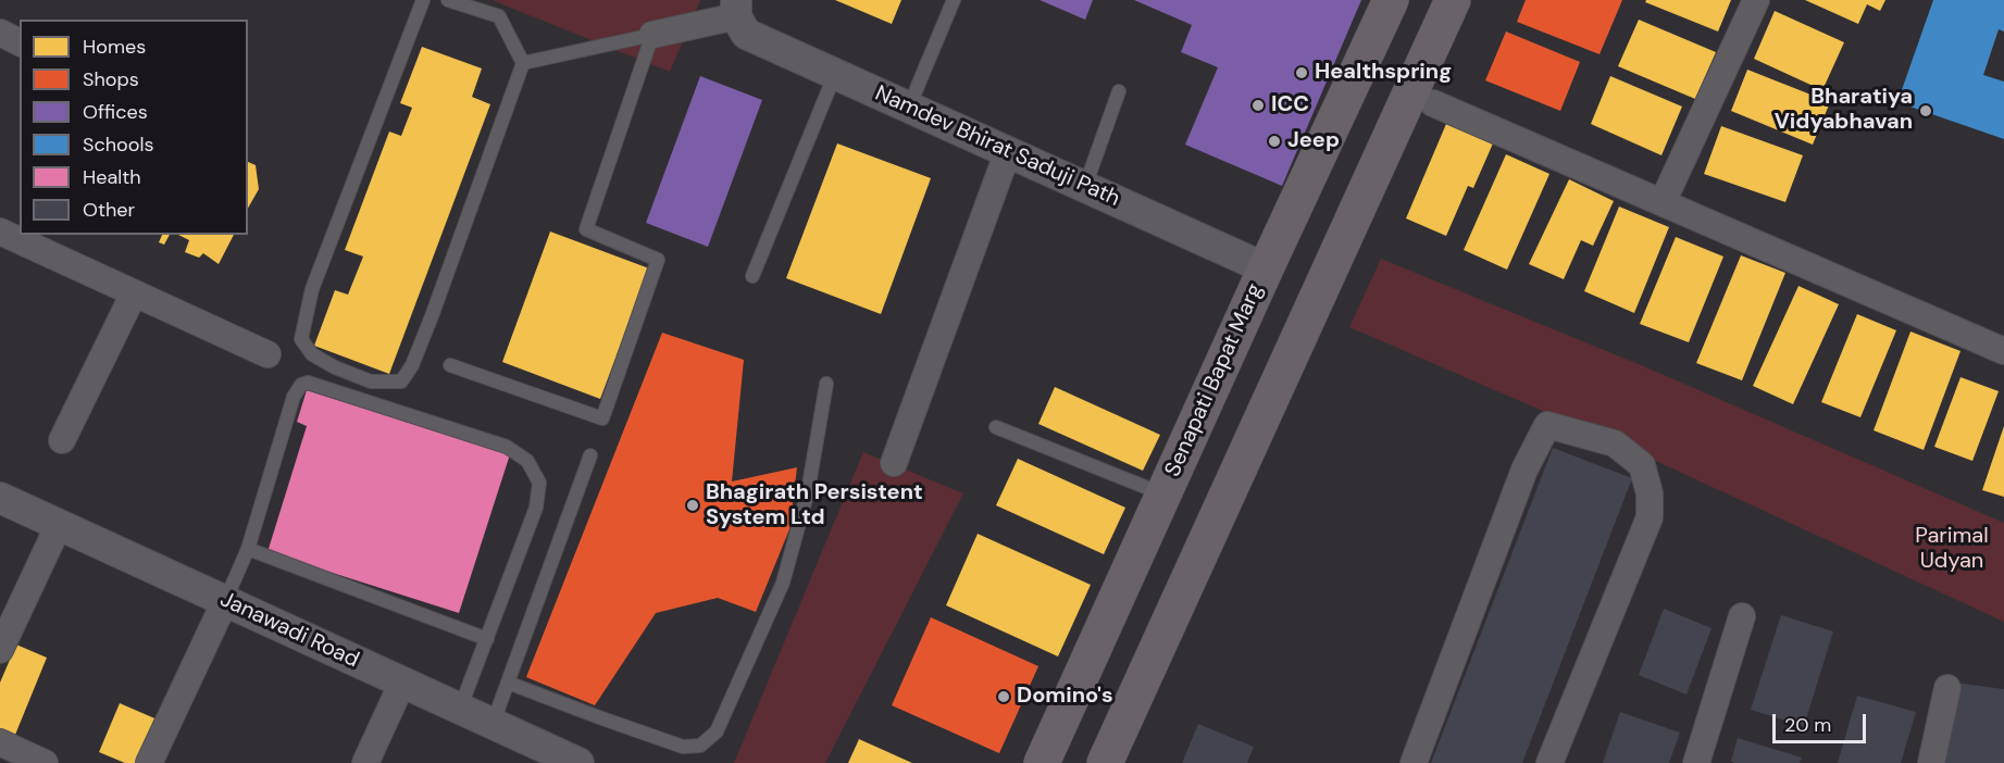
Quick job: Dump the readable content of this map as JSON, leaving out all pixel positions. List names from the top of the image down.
{
  "streets": {
    "main road": ["Senapati Bapat Marg"],
    "street": ["Namdev Bhirat Saduji Path", "Janawadi Road"]
  },
  "crossings": [
    ["Namdev Bhirat Saduji Path", "Senapati Bapat Marg"]
  ],
  "parks": ["Parimal Udyan"],
  "places": [
    "Healthspring",
    "ICC",
    "Bharatiya Vidyabhavan",
    "Jeep",
    "Bhagirath Persistent System Ltd",
    "Domino's"
  ],
  "legend": [
    "Homes",
    "Shops",
    "Offices",
    "Schools",
    "Health",
    "Other"
  ],
  "scale_bar": "20 m"
}
